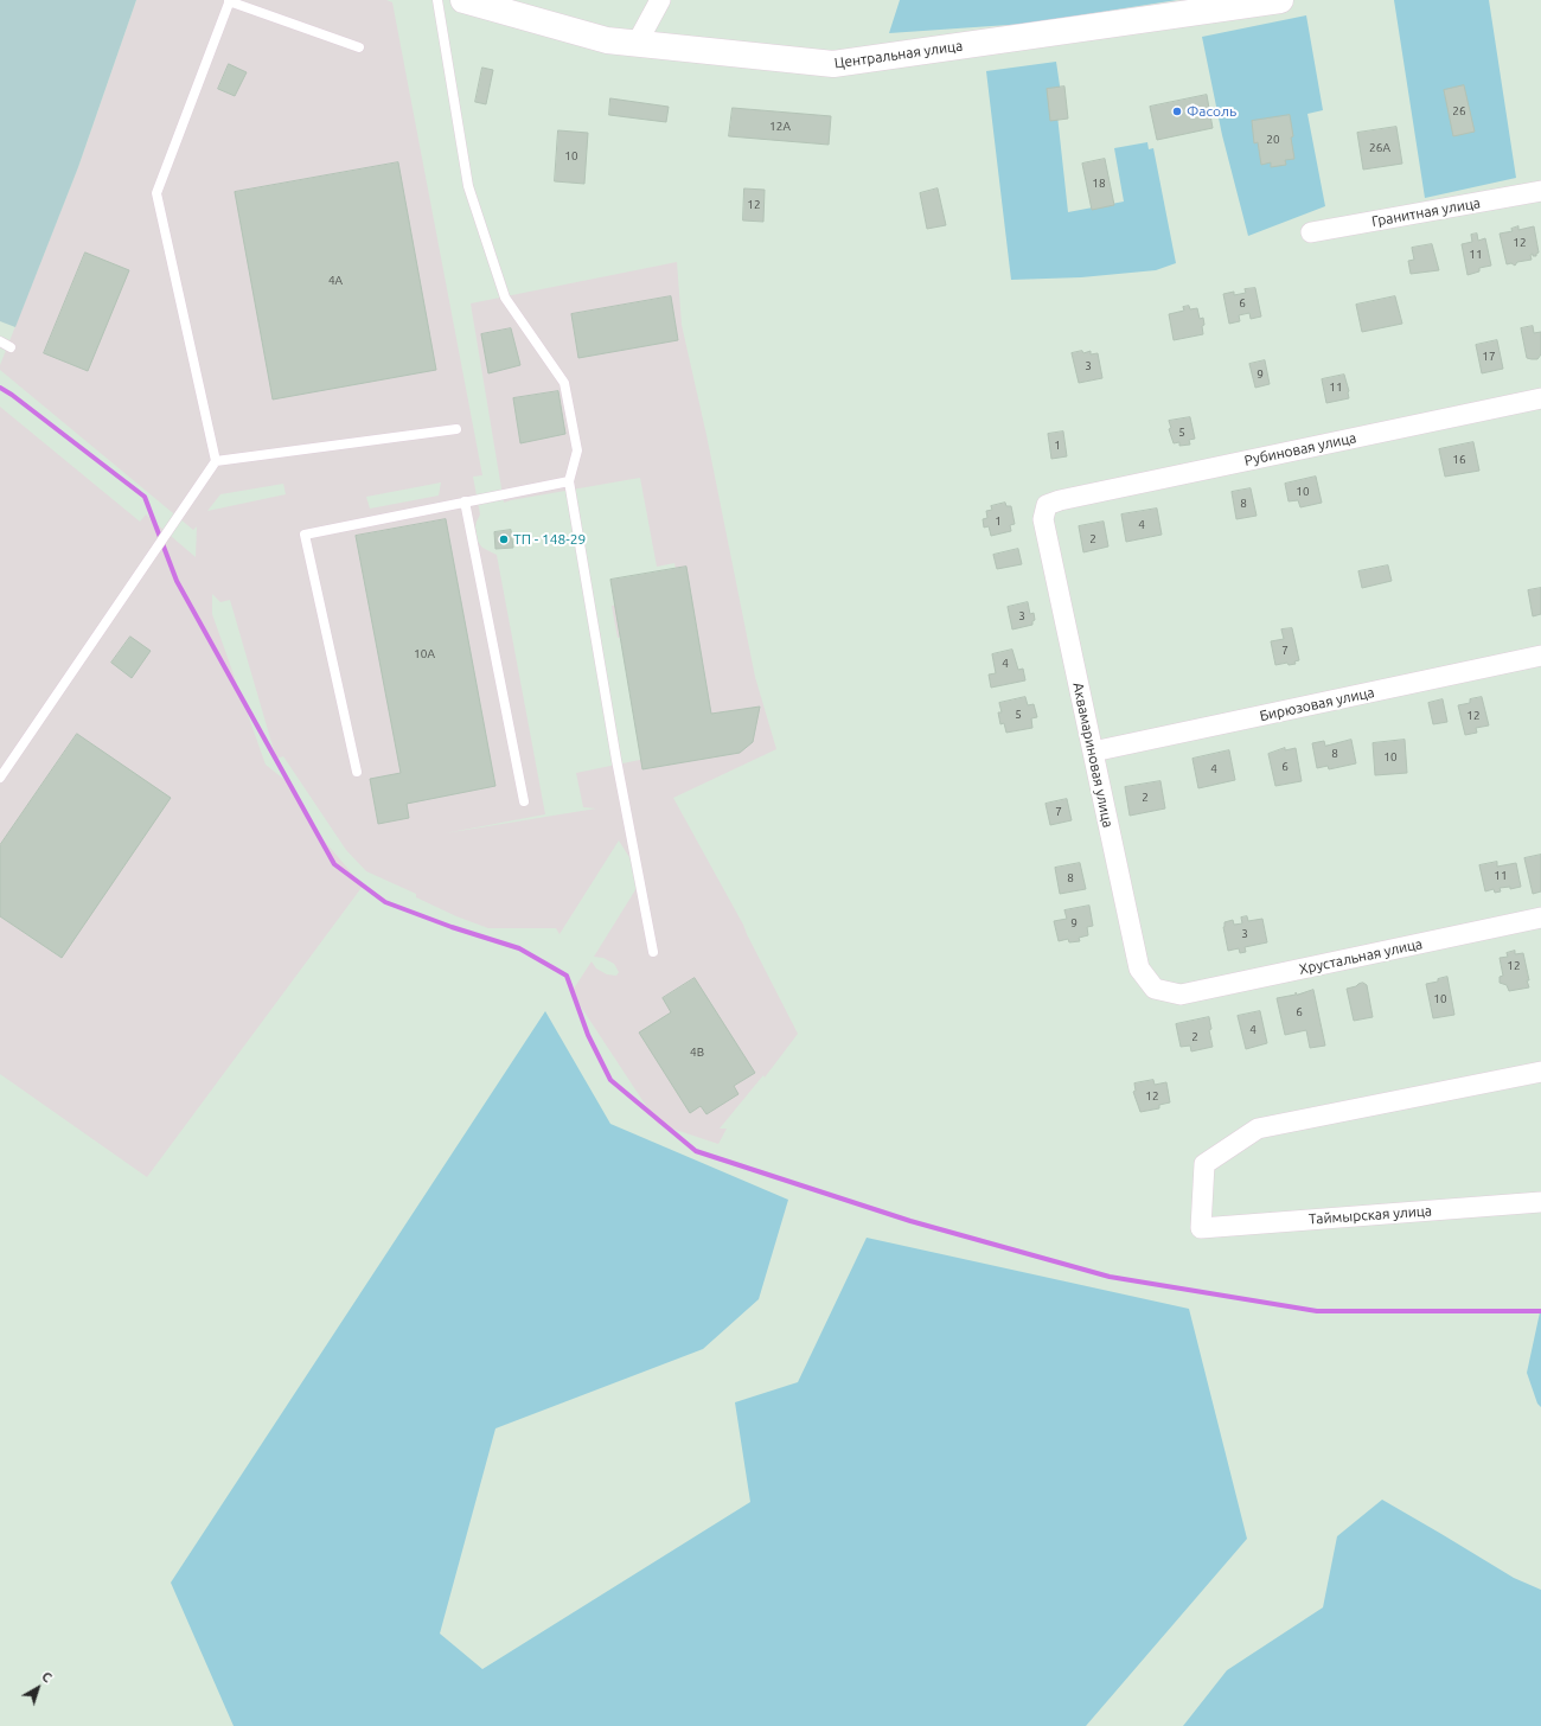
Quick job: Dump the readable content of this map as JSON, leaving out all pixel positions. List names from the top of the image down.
{
  "streets": {
    "main road": ["Центральная улица"],
    "street": [
      "Гранитная улица",
      "Рубиновая улица",
      "Бирюзовая улица",
      "Аквамариновая улица",
      "Хрустальная улица",
      "Таймырская улица"
    ]
  },
  "crossings": [
    ["Рубиновая улица", "Аквамариновая улица"],
    ["Бирюзовая улица", "Аквамариновая улица"],
    ["Аквамариновая улица", "Хрустальная улица"]
  ],
  "places": ["Фасоль", "ТП - 148-29"],
  "house_numbers": [
    "26",
    "12А",
    "20",
    "26А",
    "10",
    "18",
    "12",
    "12",
    "11",
    "4А",
    "6",
    "17",
    "3",
    "9",
    "11",
    "5",
    "1",
    "16",
    "10",
    "8",
    "1",
    "4",
    "2",
    "3",
    "7",
    "10А",
    "4",
    "5",
    "12",
    "8",
    "10",
    "6",
    "4",
    "2",
    "7",
    "11",
    "8",
    "9",
    "3",
    "12",
    "10",
    "6",
    "4",
    "2",
    "4В",
    "12"
  ],
  "north": "top right"
}
